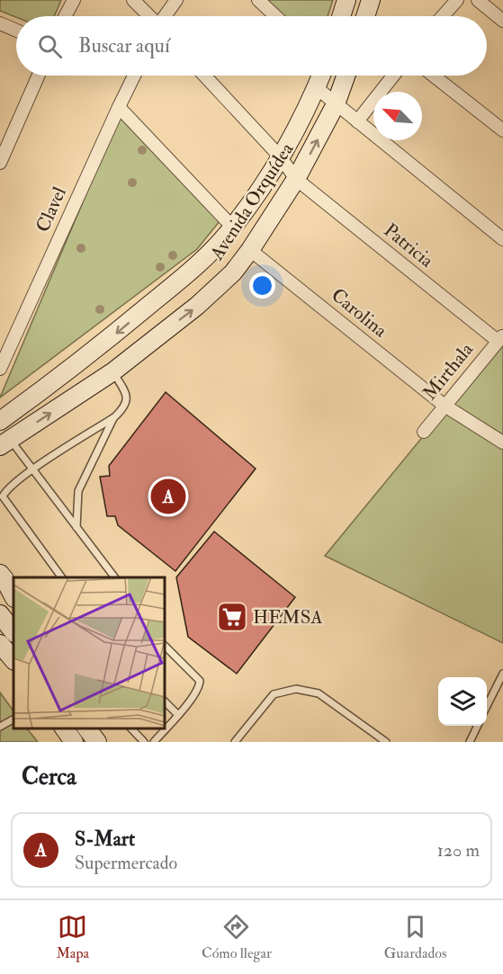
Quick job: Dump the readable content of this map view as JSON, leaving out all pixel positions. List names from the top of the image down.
{
  "streets": {
    "street": [
      "Avenida Orquídea",
      "Clavel",
      "Patricia",
      "Carolina",
      "Mirthala"
    ]
  },
  "crossings": [
    ["Avenida Orquídea", "Patricia"],
    ["Avenida Orquídea", "Carolina"],
    ["Patricia", "Mirthala"],
    ["Carolina", "Mirthala"]
  ],
  "places": {
    "supermarket": ["HEMSA"]
  },
  "north": "top left",
  "page": {
    "search": "Buscar aquí",
    "pins": "A",
    "heading": "Cerca",
    "list": [
      {
        "mark": "A",
        "name": "S-Mart",
        "note": "Supermercado",
        "value": "120 m"
      }
    ],
    "nav": ["Mapa", "Cómo llegar", "Guardados"]
  }
}
